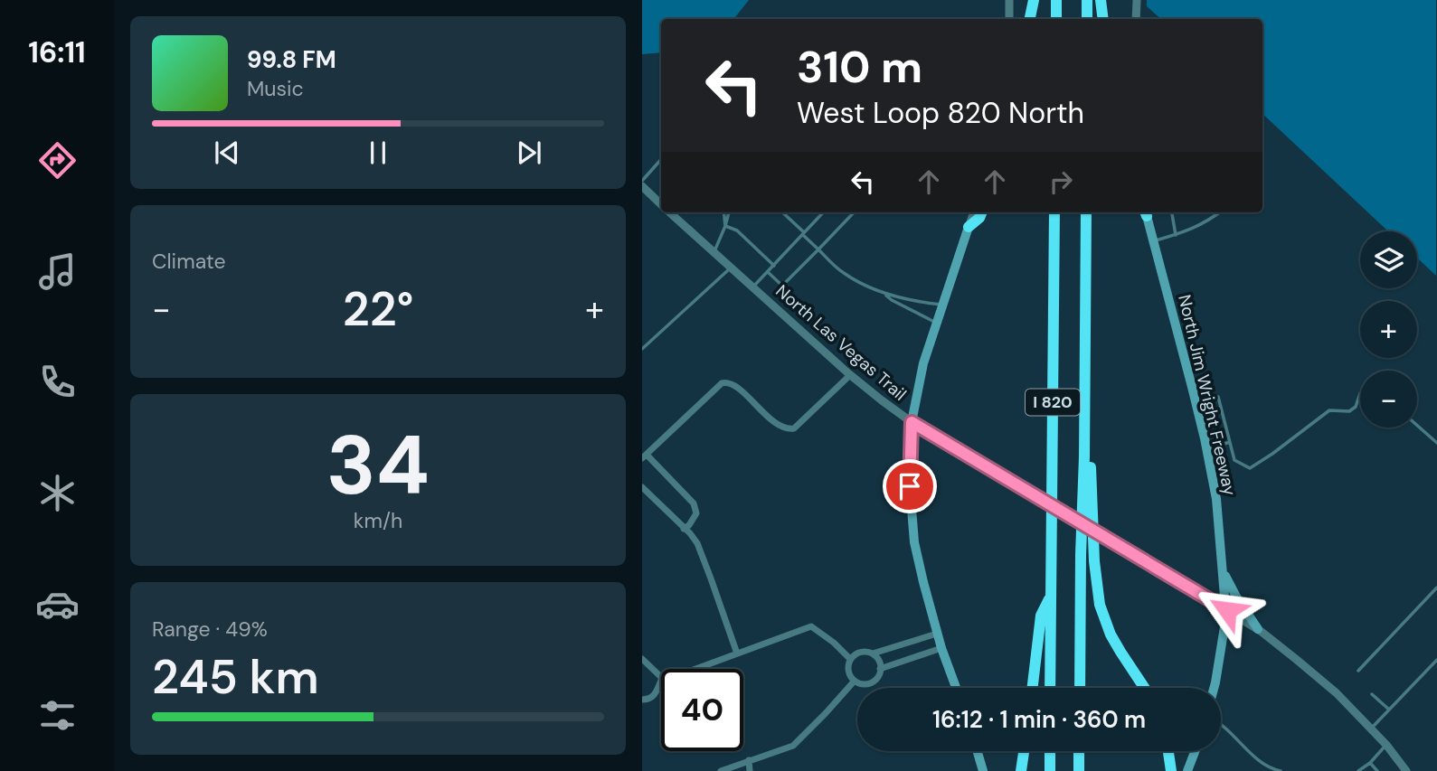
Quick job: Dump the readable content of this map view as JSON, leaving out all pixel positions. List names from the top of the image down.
{
  "streets": {
    "highway": ["I 820"],
    "main road": ["North Jim Wright Freeway"],
    "street": ["North Las Vegas Trail"]
  },
  "crossings": [
    ["North Las Vegas Trail", "North Jim Wright Freeway"]
  ],
  "page": {
    "tabs": "16:11",
    "turn": ["310 m", "West Loop 820 North"],
    "song": ["99.8 FM", "Music"],
    "tile": [
      "Climate",
      ["34", "km/h"],
      ["Range · 49%", "245 km"]
    ],
    "map_buttons": ["+", "−"],
    "heat": ["−", "22°", "+"],
    "limit": "40",
    "trip": "16:12 · 1 min · 360 m"
  }
}
